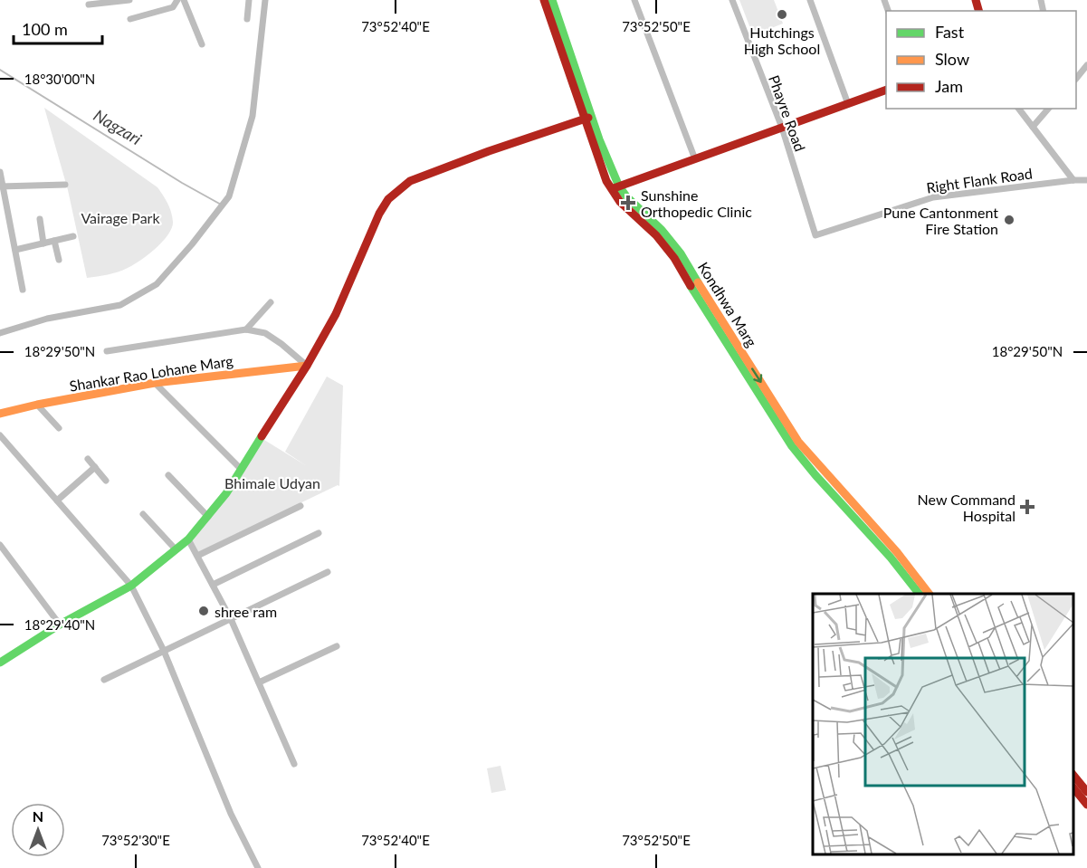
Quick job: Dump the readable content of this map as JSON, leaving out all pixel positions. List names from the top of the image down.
{
  "streets": {
    "main road": ["Kondhwa Marg", "Shankar Rao Lohane Marg"],
    "street": ["Phayre Road", "Right Flank Road"]
  },
  "crossings": [
    ["Phayre Road", "Right Flank Road"]
  ],
  "water": ["Nagzari"],
  "parks": ["Vairage Park", "Bhimale Udyan"],
  "places": {
    "other": ["Hutchings High School", "Pune Cantonment Fire Station", "shree ram"],
    "health": ["Sunshine Orthopedic Clinic", "New Command Hospital"]
  },
  "legend": ["Fast", "Slow", "Jam"],
  "scale_bar": "100 m",
  "north": "top",
  "coordinates": [
    "73°52'40\"E",
    "73°52'50\"E",
    "18°30'00\"N",
    "18°29'50\"N",
    "18°29'40\"N",
    "73°52'30\"E"
  ]
}
